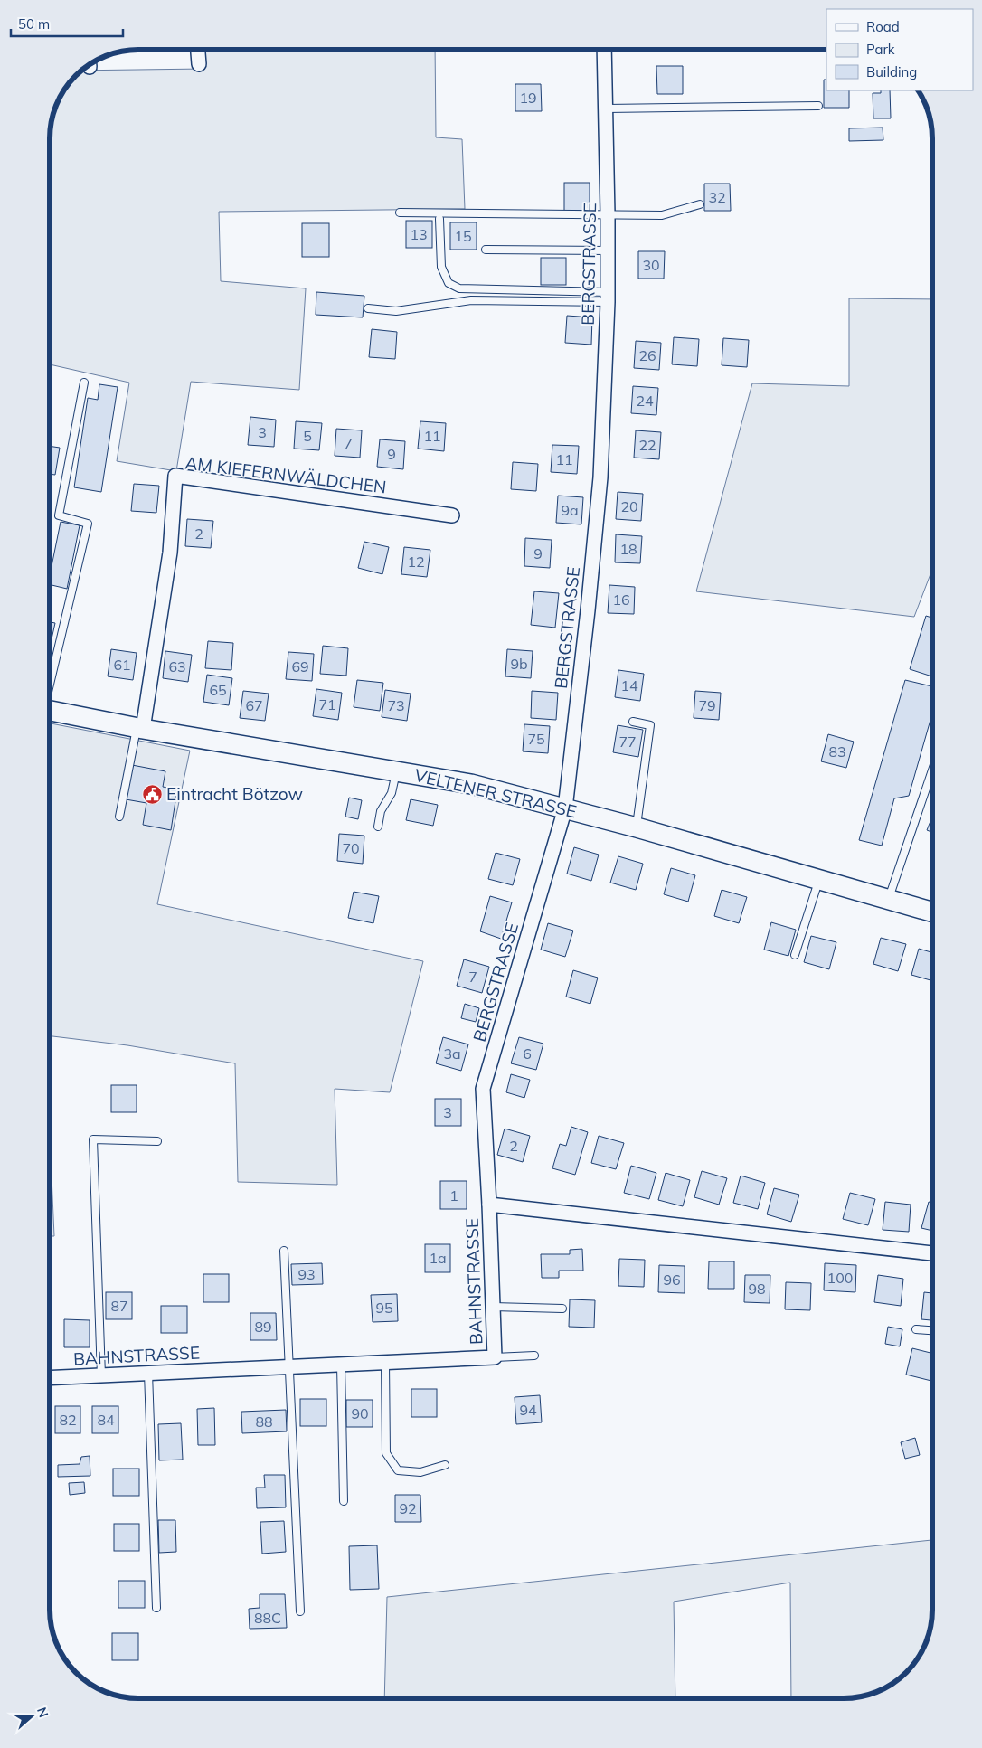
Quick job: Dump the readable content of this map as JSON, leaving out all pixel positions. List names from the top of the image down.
{
  "streets": {
    "main road": ["VELTENER STRASSE"],
    "street": ["BERGSTRASSE", "AM KIEFERNWÄLDCHEN", "BAHNSTRASSE"]
  },
  "crossings": [
    ["BERGSTRASSE", "VELTENER STRASSE"],
    ["BERGSTRASSE", "BAHNSTRASSE"],
    ["AM KIEFERNWÄLDCHEN", "VELTENER STRASSE"]
  ],
  "places": {
    "public building": ["Eintracht Bötzow"]
  },
  "house_numbers": [
    "19",
    "32",
    "13",
    "15",
    "30",
    "26",
    "24",
    "3",
    "5",
    "11",
    "7",
    "22",
    "9",
    "11",
    "20",
    "9a",
    "2",
    "18",
    "9",
    "12",
    "16",
    "9b",
    "61",
    "63",
    "69",
    "14",
    "65",
    "71",
    "67",
    "73",
    "79",
    "75",
    "77",
    "83",
    "70",
    "7",
    "3a",
    "6",
    "3",
    "2",
    "1",
    "1a",
    "93",
    "100",
    "96",
    "98",
    "87",
    "95",
    "89",
    "94",
    "90",
    "82",
    "84",
    "88",
    "92",
    "88C"
  ],
  "legend": ["Road", "Park", "Building"],
  "scale_bar": "50 m",
  "north": "right"
}
